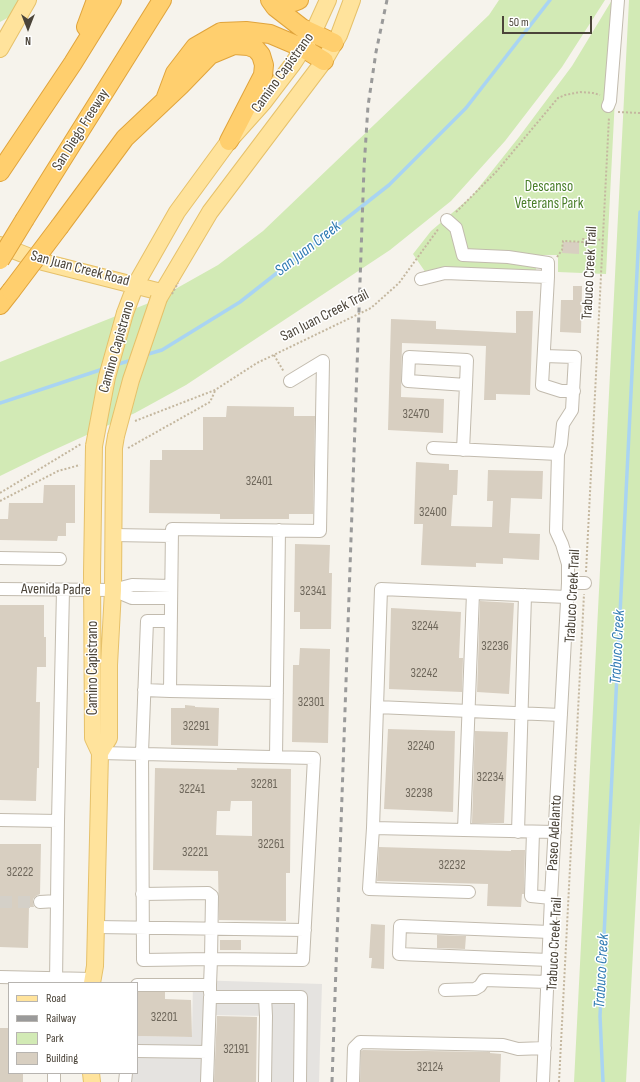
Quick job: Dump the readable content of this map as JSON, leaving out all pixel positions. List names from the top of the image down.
{
  "streets": {
    "highway": ["San Diego Freeway"],
    "main road": ["Camino Capistrano", "San Juan Creek Road"],
    "street": ["Avenida Padre", "Paseo Adelanto"],
    "path": ["Trabuco Creek Trail", "San Juan Creek Trail"]
  },
  "crossings": [
    ["Camino Capistrano", "San Juan Creek Road"],
    ["Camino Capistrano", "San Juan Creek Trail"],
    ["Camino Capistrano", "Avenida Padre"],
    ["Trabuco Creek Trail", "San Juan Creek Trail"]
  ],
  "water": ["San Juan Creek", "Trabuco Creek"],
  "parks": ["Descanso Veterans Park"],
  "house_numbers": [
    "32470",
    "32401",
    "32400",
    "32341",
    "32244",
    "32236",
    "32242",
    "32301",
    "32291",
    "32240",
    "32234",
    "32281",
    "32241",
    "32238",
    "32261",
    "32221",
    "32232",
    "32222",
    "32201",
    "32191",
    "32124"
  ],
  "legend": [
    "Road",
    "Railway",
    "Park",
    "Building"
  ],
  "scale_bar": "50 m",
  "north": "bottom"
}
